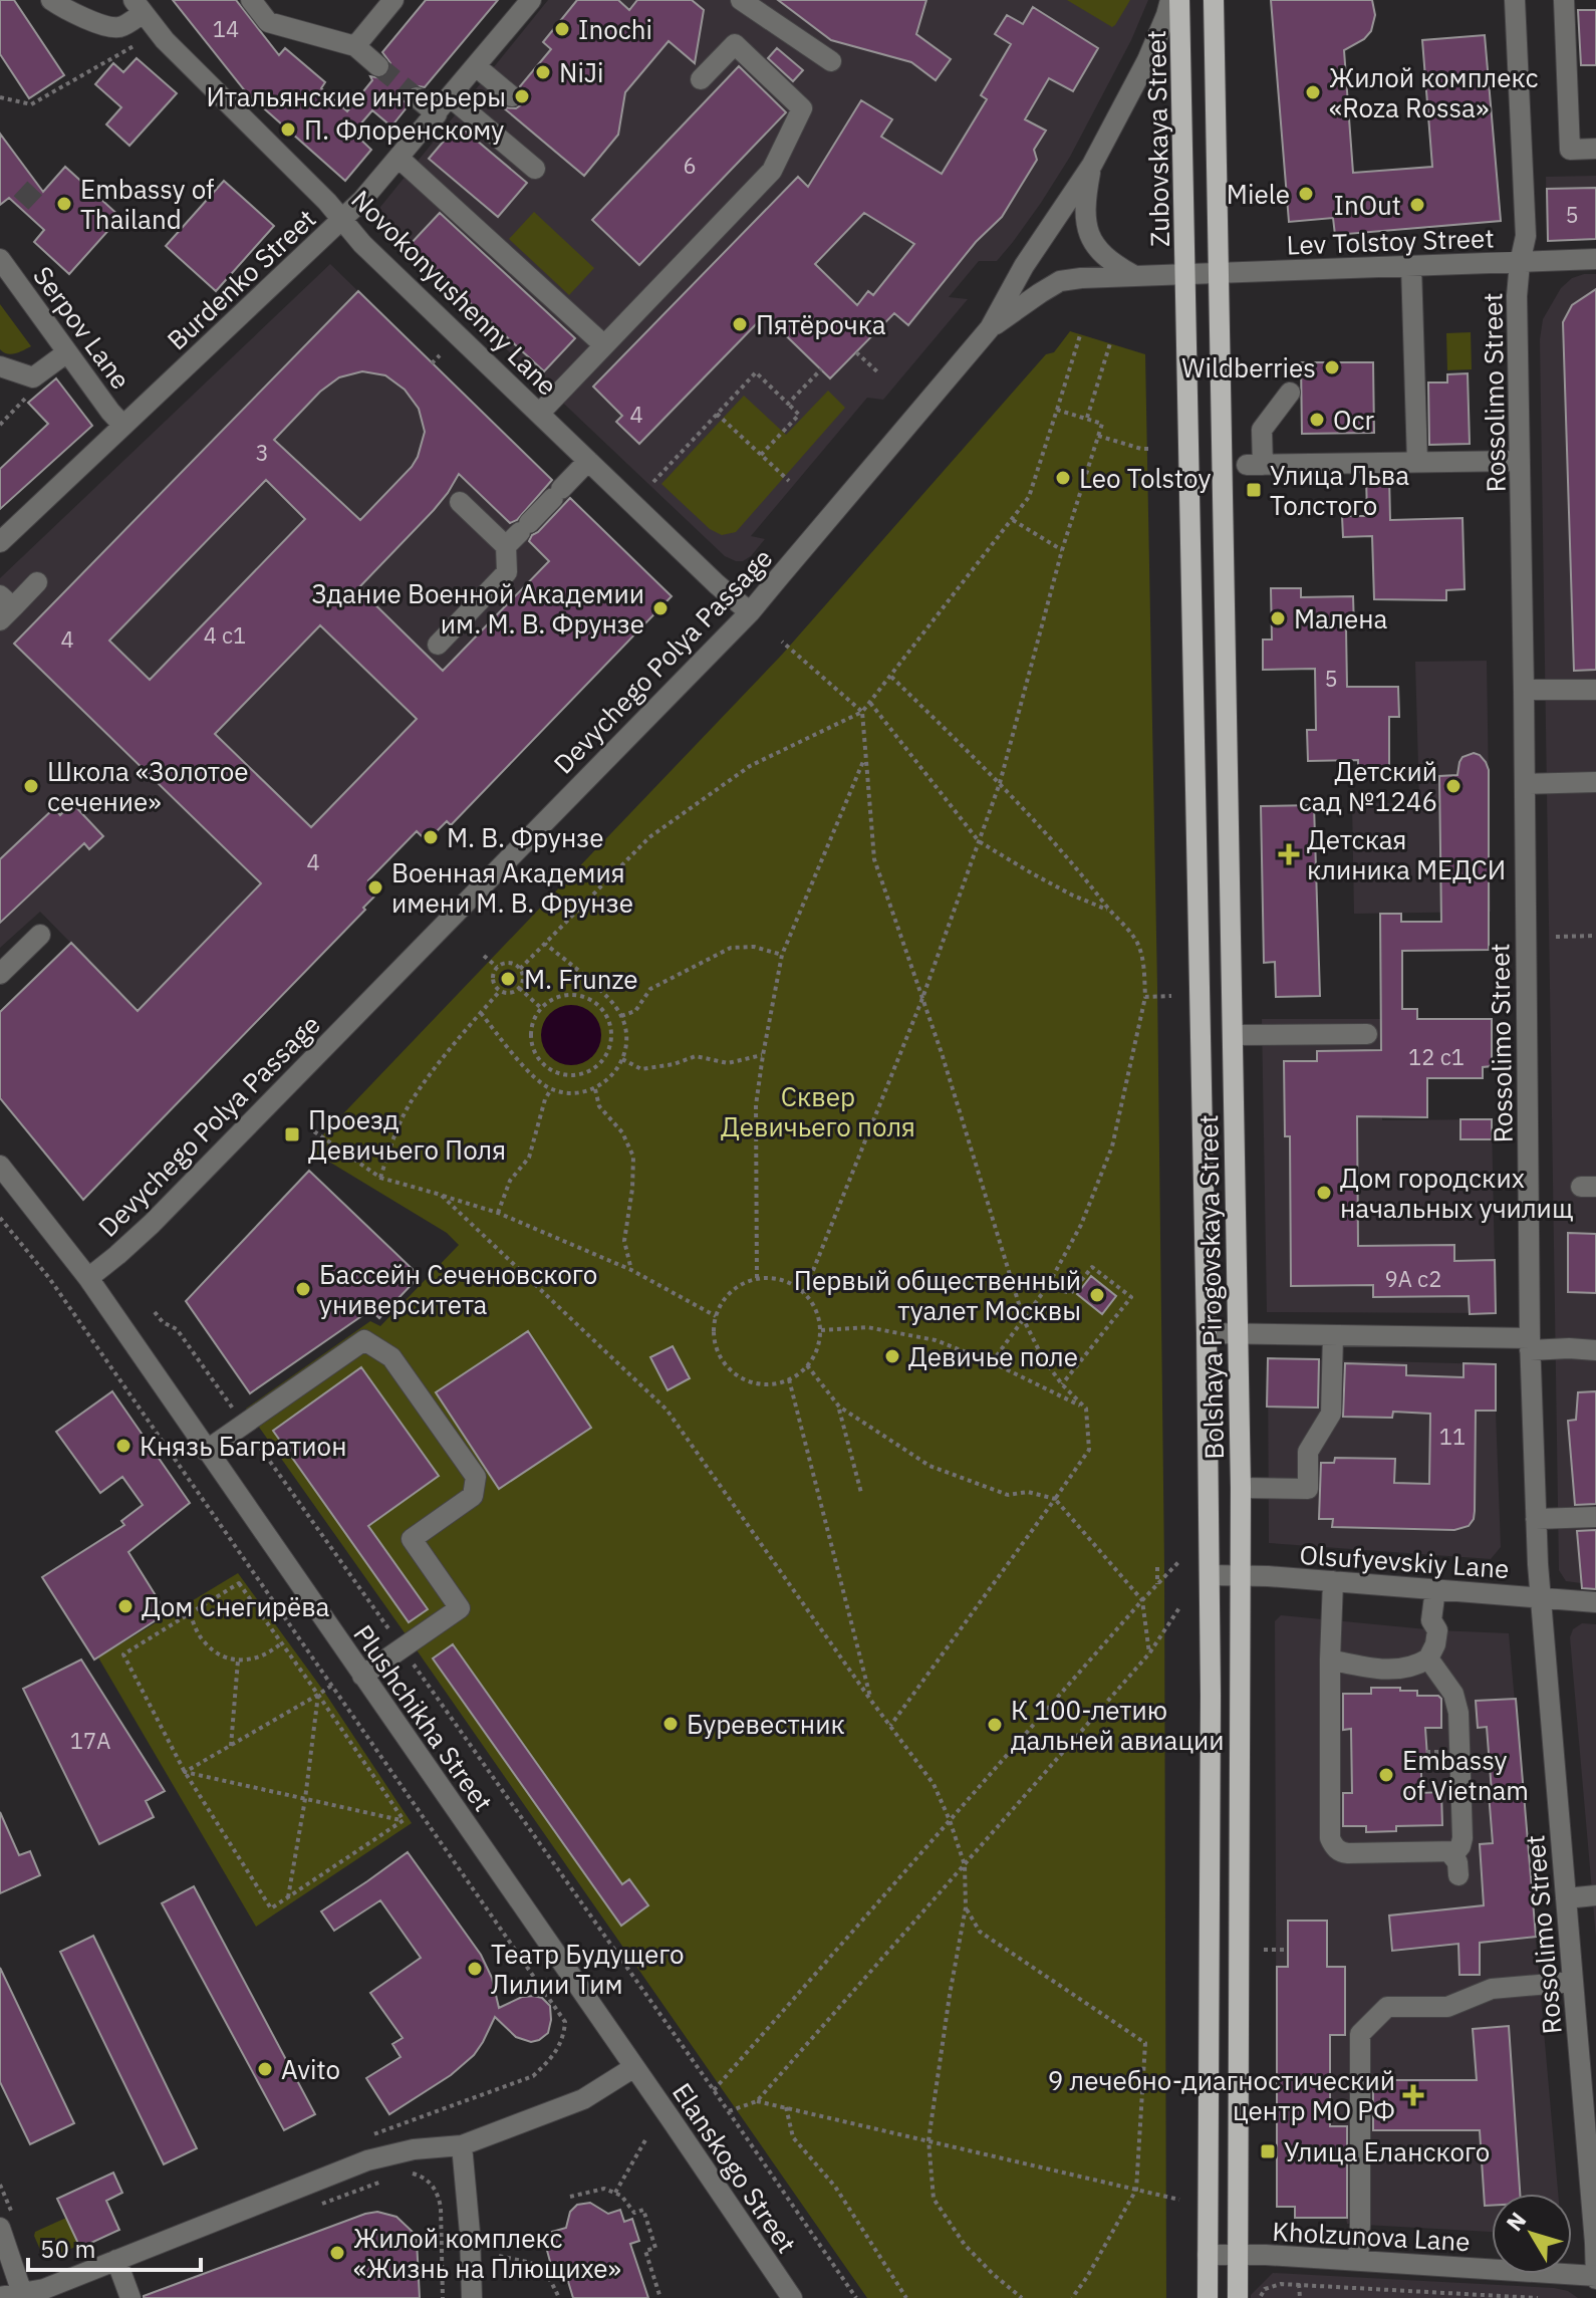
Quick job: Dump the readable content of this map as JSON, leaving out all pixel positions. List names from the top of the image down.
{
  "streets": {
    "main road": ["Zubovskaya Street", "Bolshaya Pirogovskaya Street"],
    "street": [
      "Lev Tolstoy Street",
      "Burdenko Street",
      "Novokonyushenny Lane",
      "Serpov Lane",
      "Rossolimo Street",
      "Devychego Polya Passage",
      "Olsufyevskiy Lane",
      "Plushchikha Street",
      "Elanskogo Street",
      "Kholzunova Lane"
    ]
  },
  "crossings": [
    ["Zubovskaya Street", "Lev Tolstoy Street"],
    ["Zubovskaya Street", "Bolshaya Pirogovskaya Street"],
    ["Lev Tolstoy Street", "Rossolimo Street"],
    ["Lev Tolstoy Street", "Devychego Polya Passage"],
    ["Lev Tolstoy Street", "Bolshaya Pirogovskaya Street"],
    ["Burdenko Street", "Novokonyushenny Lane"],
    ["Burdenko Street", "Serpov Lane"],
    ["Novokonyushenny Lane", "Devychego Polya Passage"],
    ["Rossolimo Street", "Olsufyevskiy Lane"],
    ["Rossolimo Street", "Kholzunova Lane"],
    ["Devychego Polya Passage", "Plushchikha Street"],
    ["Bolshaya Pirogovskaya Street", "Olsufyevskiy Lane"],
    ["Bolshaya Pirogovskaya Street", "Kholzunova Lane"],
    ["Plushchikha Street", "Elanskogo Street"]
  ],
  "parks": ["Сквер Девичьего поля"],
  "places": {
    "other": [
      "Inochi",
      "NiJi",
      "Жилой комплекс «Roza Rossa»",
      "Итальянские интерьеры",
      "П. Флоренскому",
      "Miele",
      "Embassy of Thailand",
      "InOut",
      "Пятёрочка",
      "Wildberries",
      "Ocr",
      "Leo Tolstoy",
      "Здание Военной Академии им. М. В. Фрунзе",
      "Малена",
      "Школа «Золотое сечение»",
      "Детский сад №1246",
      "М. В. Фрунзе",
      "Военная Академия имени М. В. Фрунзе",
      "M. Frunze",
      "Дом городских начальных училищ",
      "Бассейн Сеченовского университета",
      "Первый общественный туалет Москвы",
      "Девичье поле",
      "Князь Багратион",
      "Дом Снегирёва",
      "Буревестник",
      "К 100-летию дальней авиации",
      "Embassy of Vietnam",
      "Театр Будущего Лилии Тим",
      "Avito",
      "Жилой комплекс «Жизнь на Плющихе»"
    ],
    "transit": ["Улица Льва Толстого", "Проезд Девичьего Поля", "Улица Еланского"],
    "health": ["Детская клиника МЕДСИ", "9 лечебно-диагностический центр МО РФ"]
  },
  "house_numbers": [
    "14",
    "6",
    "5",
    "4",
    "3",
    "4 с1",
    "4",
    "5",
    "4",
    "12 с1",
    "9А с2",
    "11",
    "17А"
  ],
  "scale_bar": "50 m",
  "north": "top left"
}
